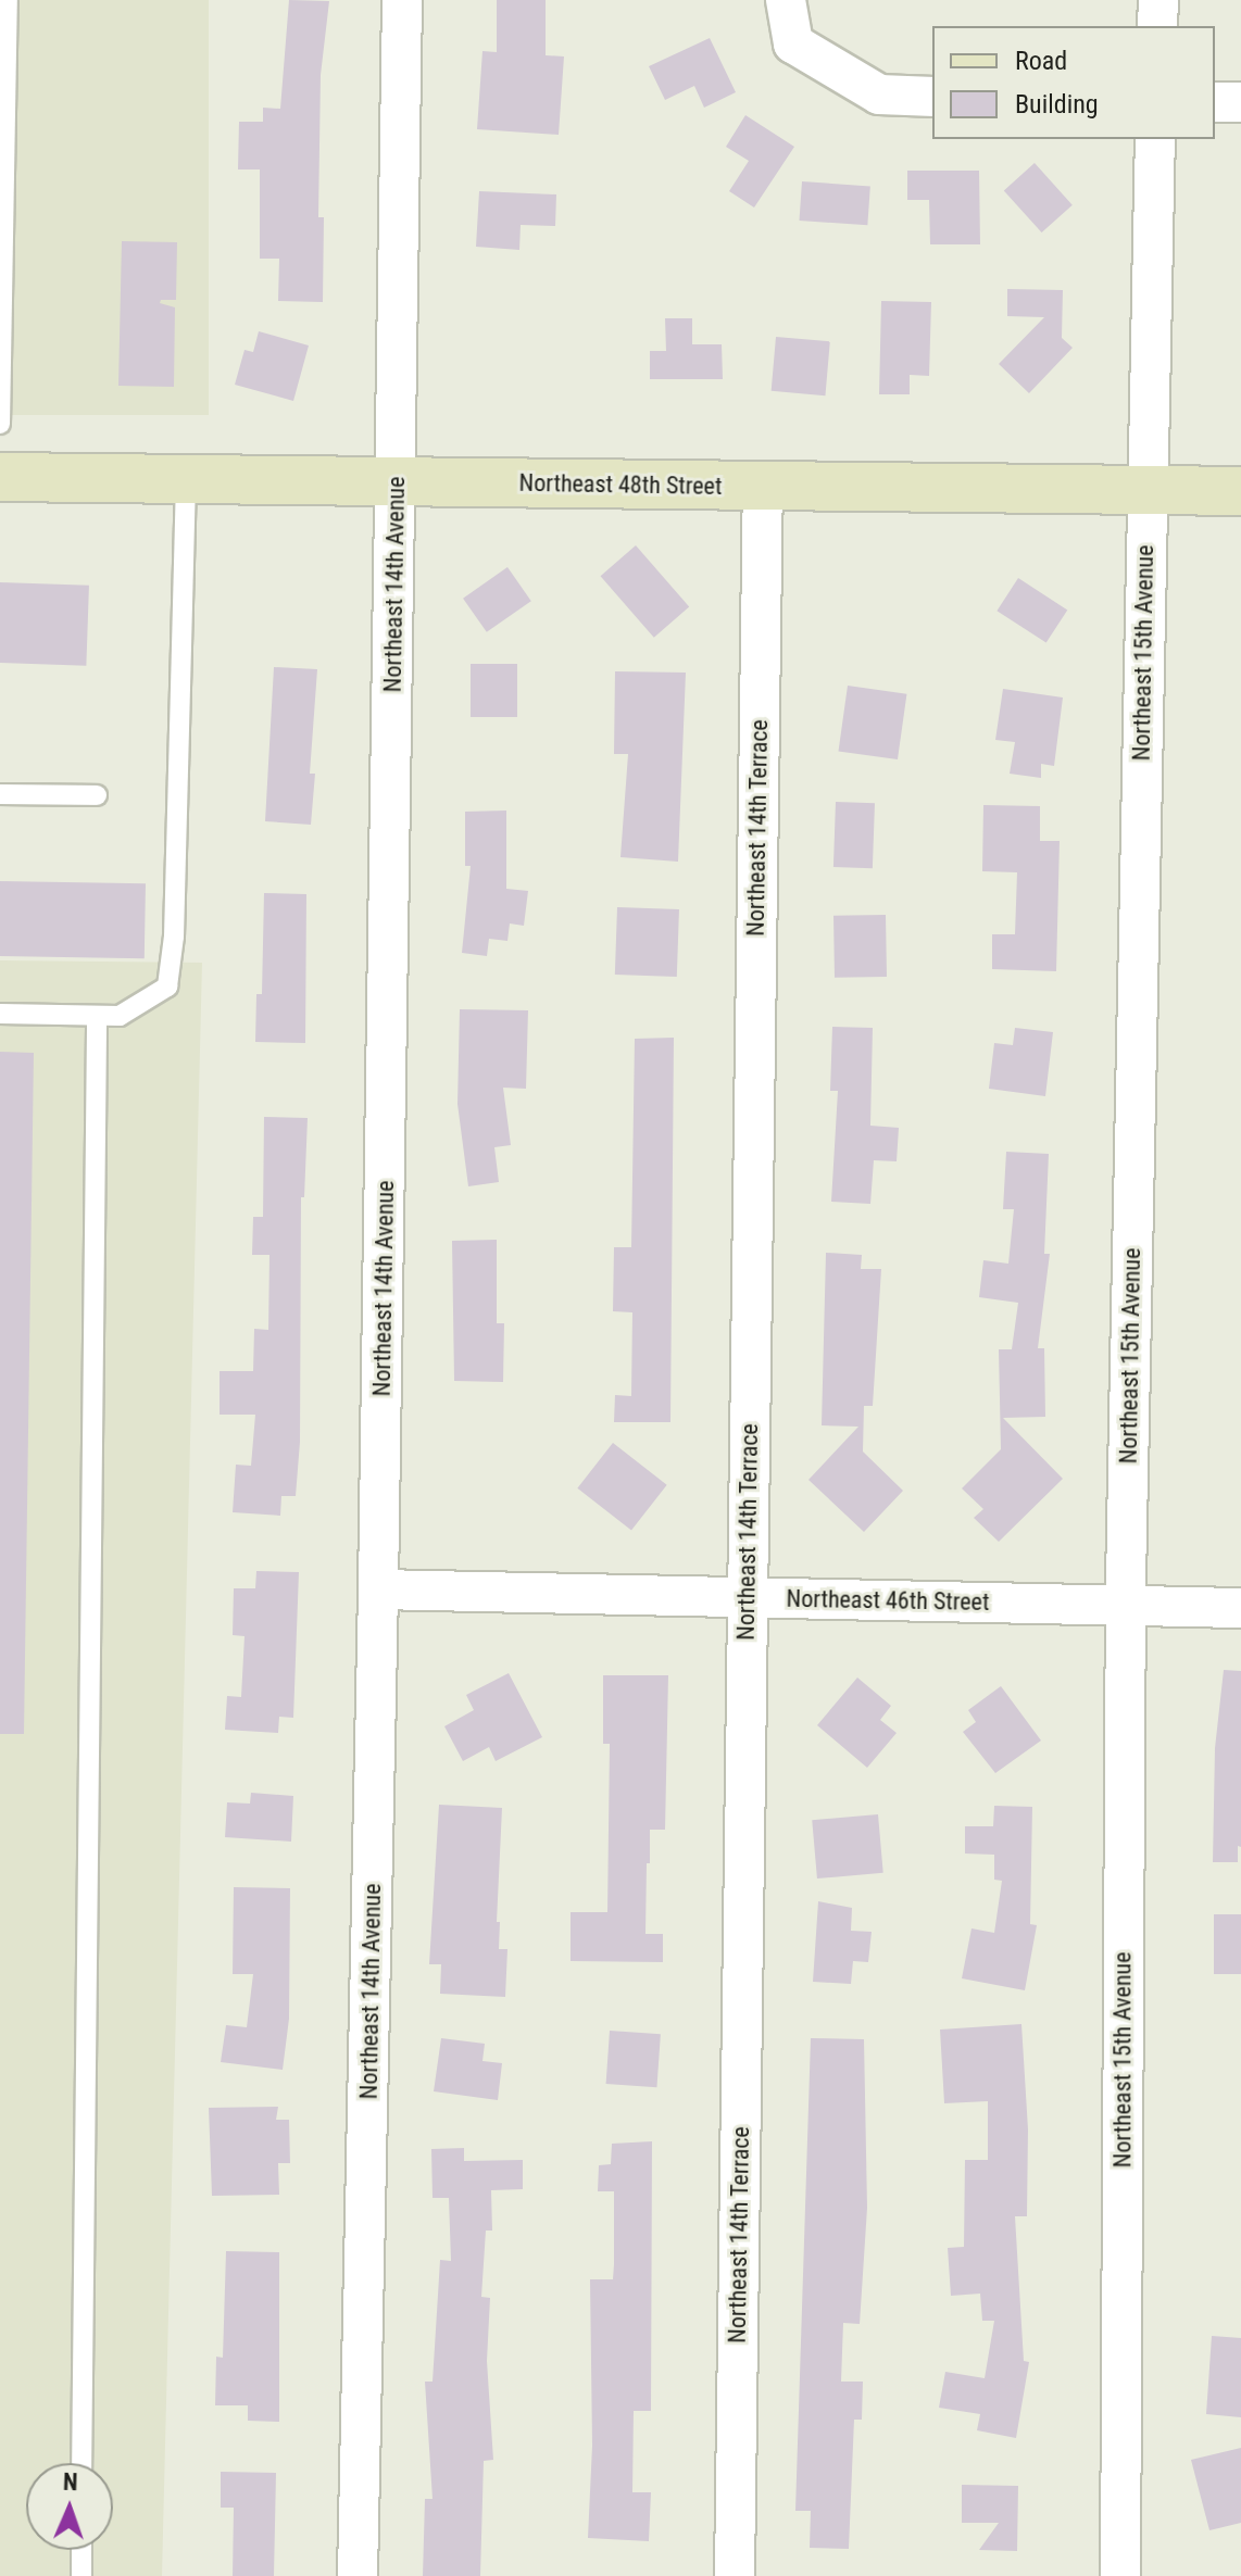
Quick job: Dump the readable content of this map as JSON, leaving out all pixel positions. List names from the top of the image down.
{
  "streets": {
    "street": [
      "Northeast 48th Street",
      "Northeast 14th Avenue",
      "Northeast 15th Avenue",
      "Northeast 14th Terrace",
      "Northeast 46th Street"
    ]
  },
  "crossings": [
    ["Northeast 48th Street", "Northeast 14th Avenue"],
    ["Northeast 48th Street", "Northeast 15th Avenue"],
    ["Northeast 48th Street", "Northeast 14th Terrace"],
    ["Northeast 14th Avenue", "Northeast 46th Street"],
    ["Northeast 15th Avenue", "Northeast 46th Street"],
    ["Northeast 14th Terrace", "Northeast 46th Street"]
  ],
  "legend": ["Road", "Building"],
  "north": "top"
}
